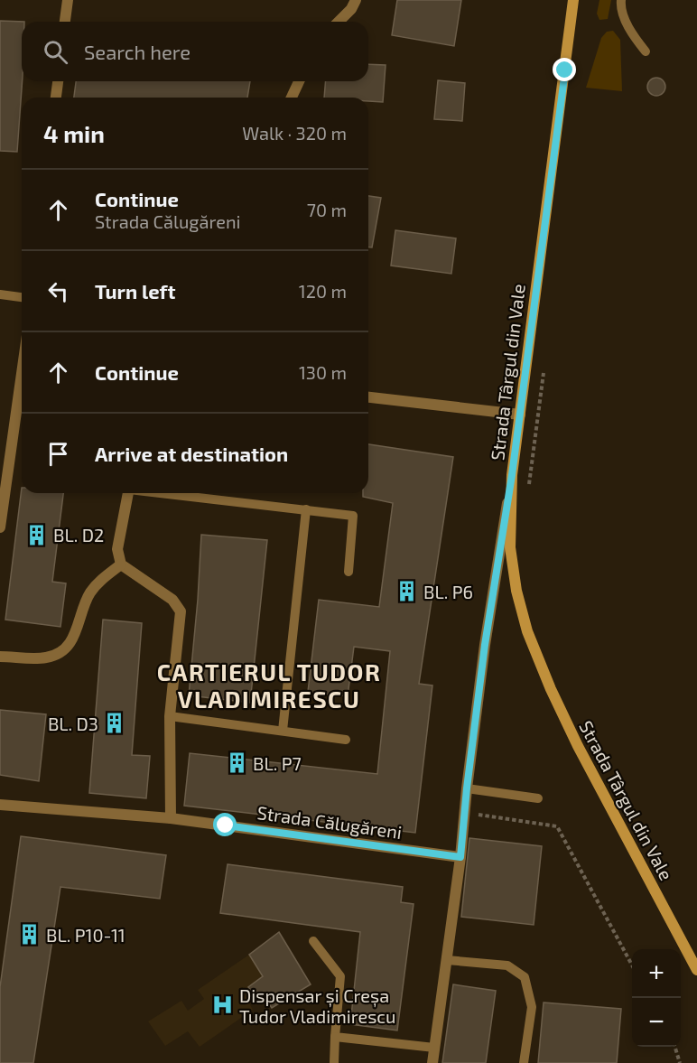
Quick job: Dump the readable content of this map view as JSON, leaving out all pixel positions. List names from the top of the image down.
{
  "streets": {
    "street": ["Strada Târgul din Vale", "Strada Călugăreni"]
  },
  "districts": ["CARTIERUL TUDOR VLADIMIRESCU"],
  "places": {
    "building": [
      "BL. D2",
      "BL. P6",
      "BL. D3",
      "BL. P7",
      "BL. P10-11"
    ],
    "hospital": ["Dispensar și Creșa Tudor Vladimirescu"]
  },
  "page": {
    "search": "Search here",
    "heading": ["4 min", "Walk · 320 m"],
    "list": [
      ["Continue", "Strada Călugăreni", "70 m"],
      ["Turn left", "120 m"],
      ["Continue", "130 m"],
      "Arrive at destination"
    ],
    "map_buttons": ["+", "−"]
  }
}
